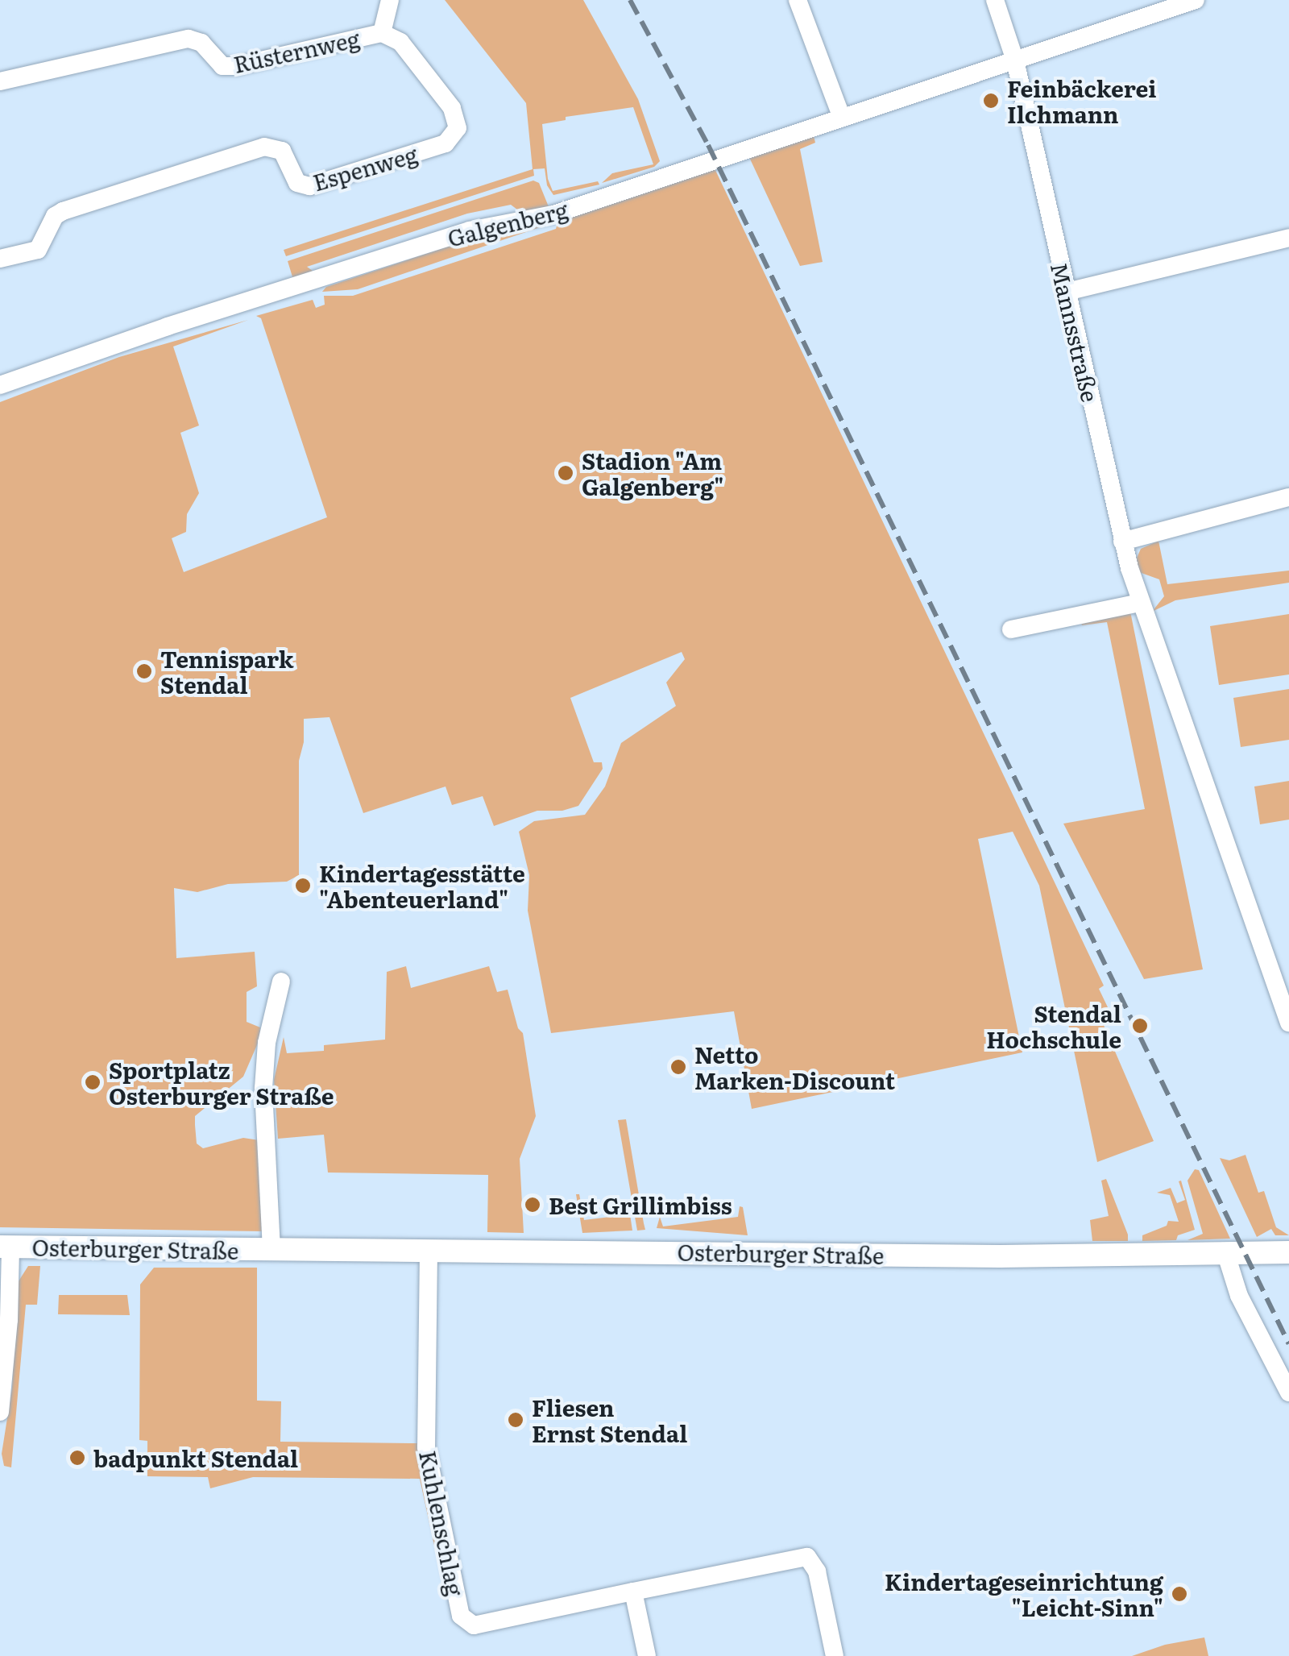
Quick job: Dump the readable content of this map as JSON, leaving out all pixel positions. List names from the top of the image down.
{
  "streets": {
    "street": [
      "Rüsternweg",
      "Espenweg",
      "Galgenberg",
      "Mannsstraße",
      "Osterburger Straße",
      "Kuhlenschlag"
    ]
  },
  "crossings": [
    ["Rüsternweg", "Espenweg"],
    ["Galgenberg", "Mannsstraße"],
    ["Osterburger Straße", "Kuhlenschlag"]
  ],
  "places": [
    "Feinbäckerei Ilchmann",
    "Stadion \"Am Galgenberg\"",
    "Tennispark Stendal",
    "Kindertagesstätte \"Abenteuerland\"",
    "Stendal Hochschule",
    "Netto Marken-Discount",
    "Sportplatz Osterburger Straße",
    "Best Grillimbiss",
    "Fliesen Ernst Stendal",
    "badpunkt Stendal",
    "Kindertageseinrichtung \"Leicht-Sinn\""
  ]
}
